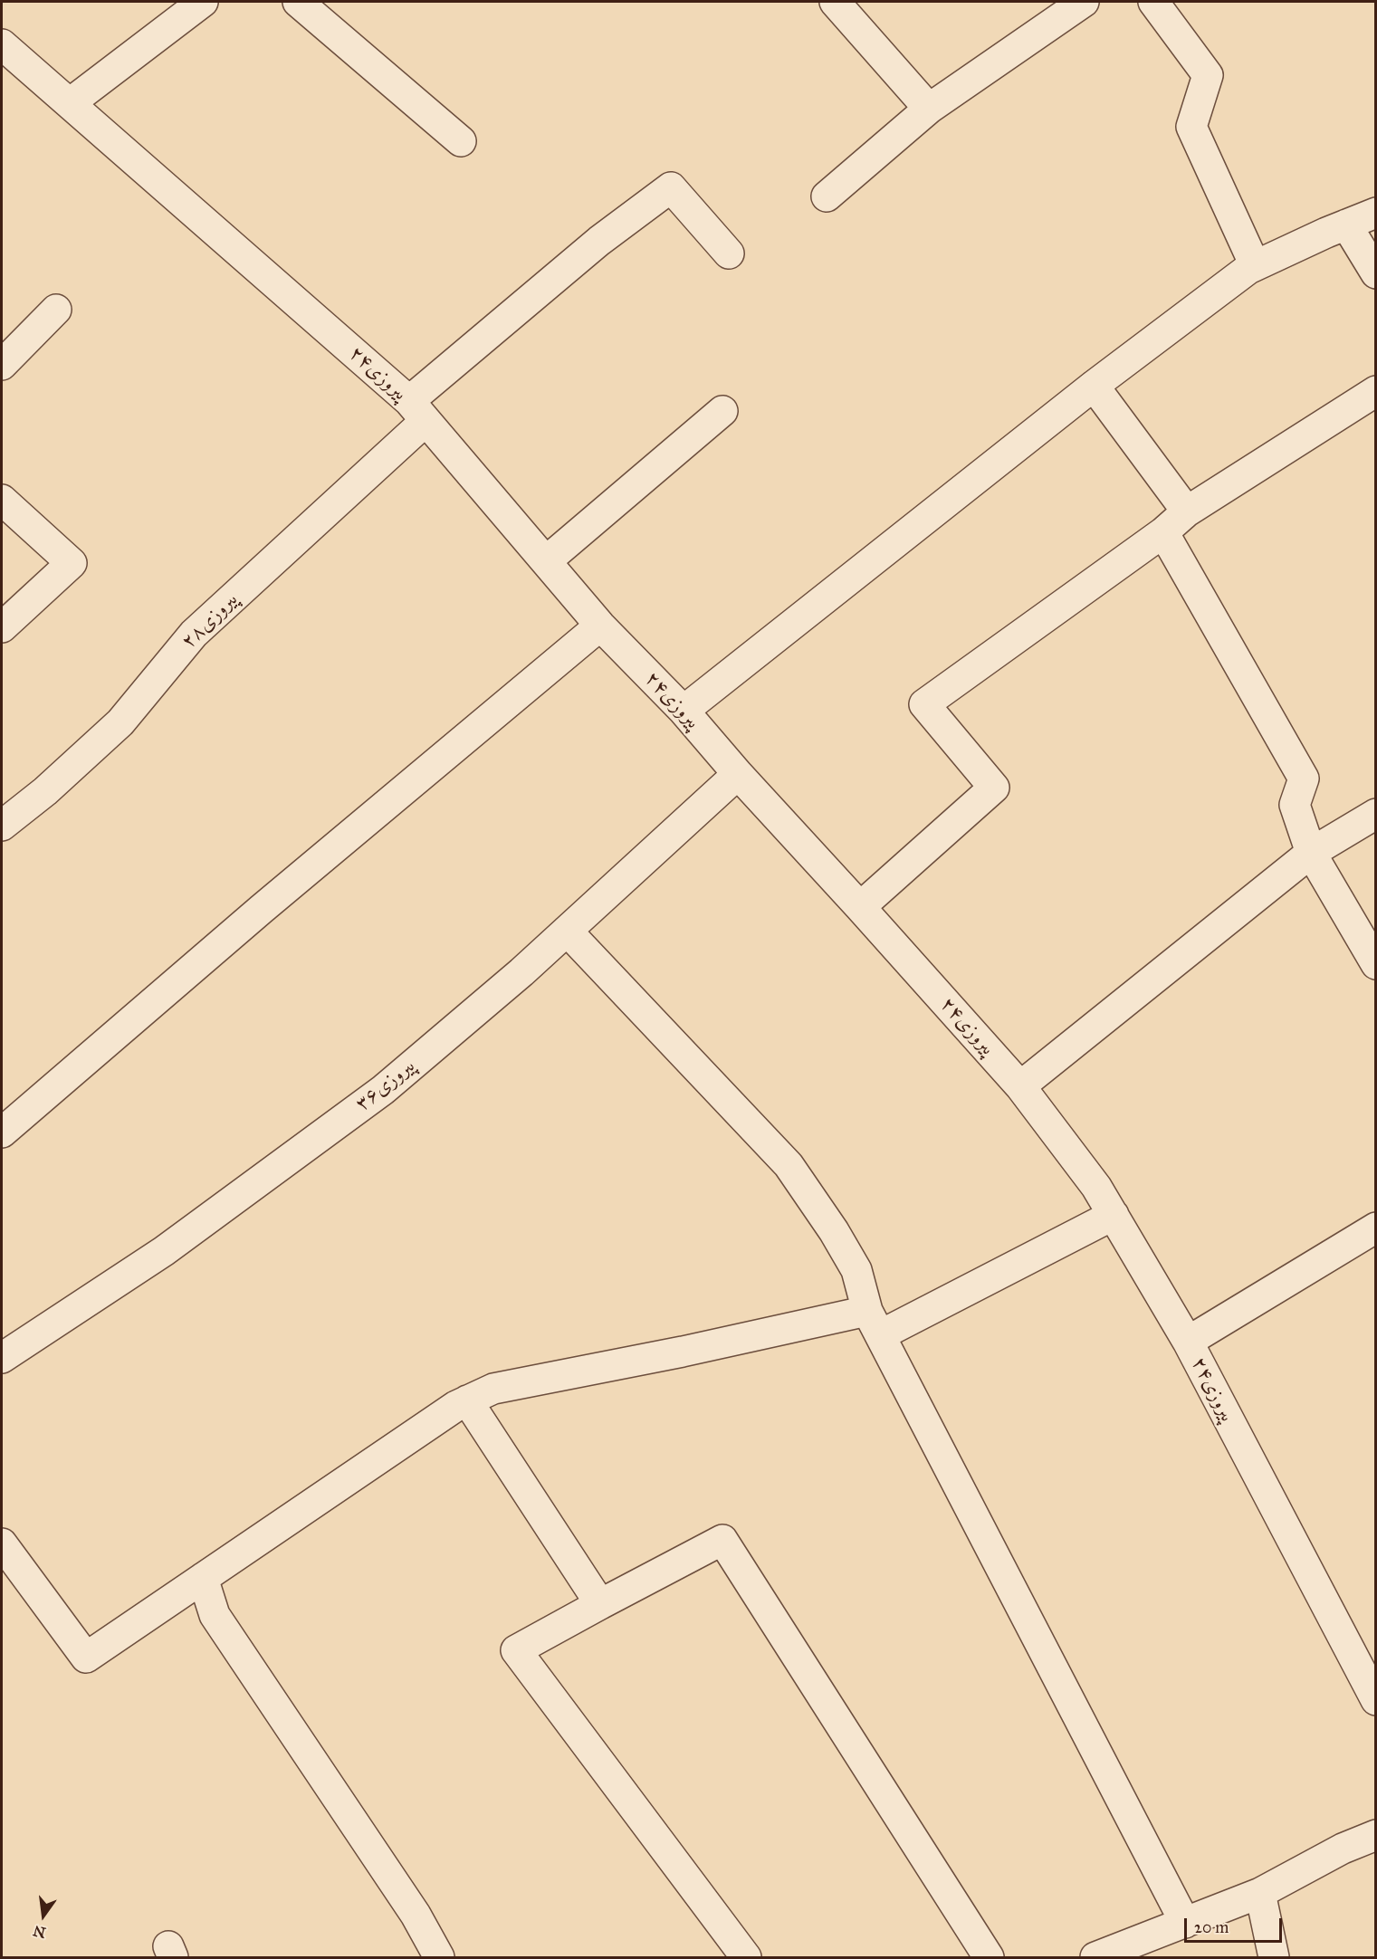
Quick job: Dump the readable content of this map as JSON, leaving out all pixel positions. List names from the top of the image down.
{
  "streets": {
    "street": ["پیروزی۲۴", "پیروزی۲۸", "پیروزی۳۶"]
  },
  "crossings": [
    ["پیروزی۲۴", "پیروزی۲۸"],
    ["پیروزی۲۴", "پیروزی۳۶"]
  ],
  "scale_bar": "20 m",
  "north": "bottom"
}
